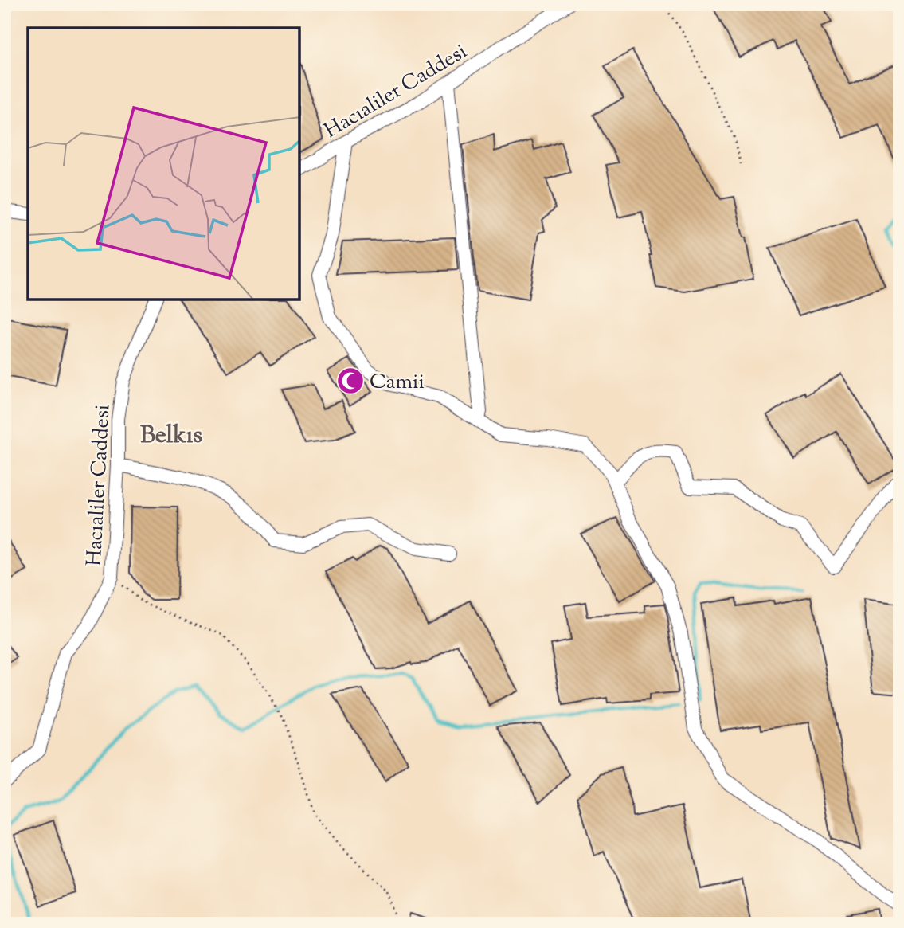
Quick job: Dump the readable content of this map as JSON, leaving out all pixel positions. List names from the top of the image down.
{
  "streets": {
    "street": ["Hacıaliler Caddesi"]
  },
  "districts": ["Belkıs"],
  "places": {
    "mosque": ["Camii"]
  }
}
